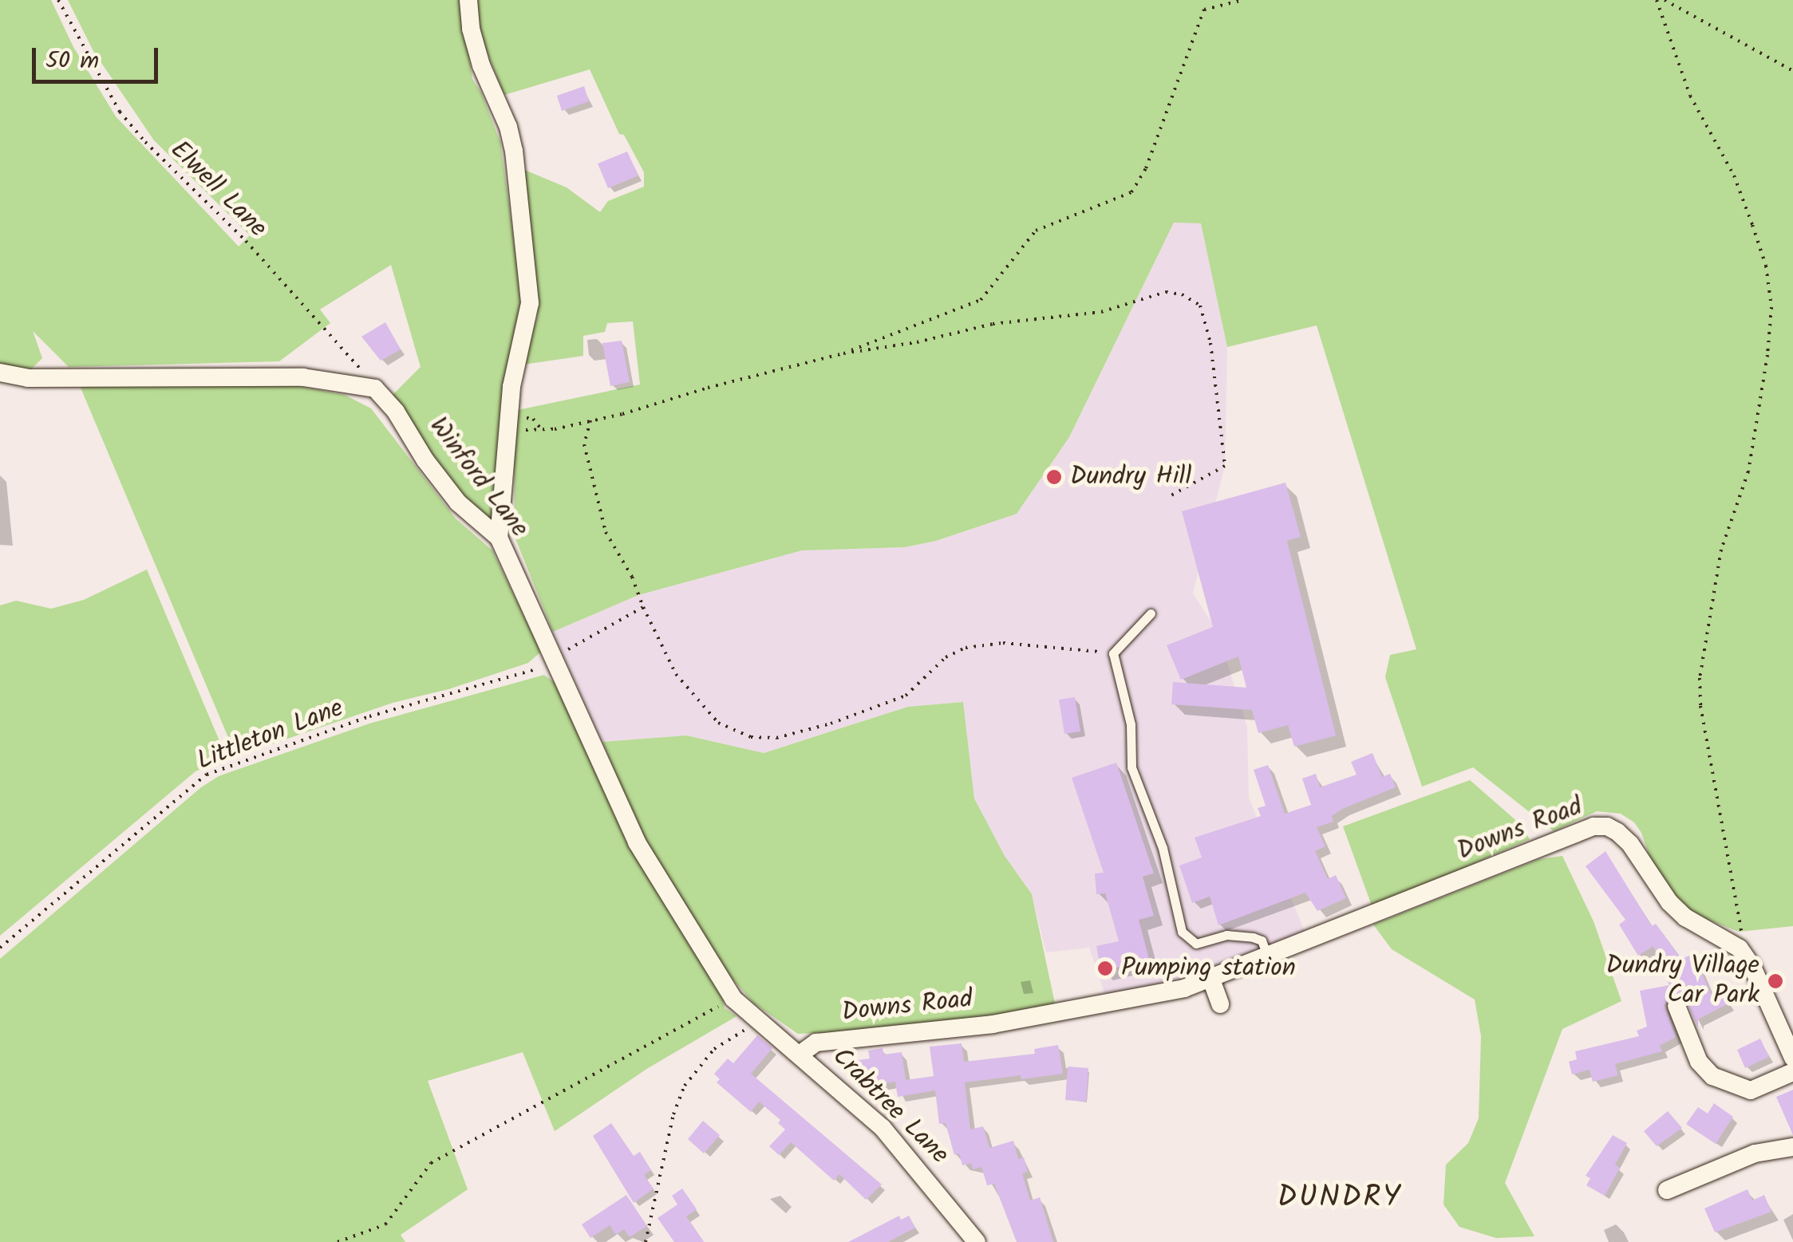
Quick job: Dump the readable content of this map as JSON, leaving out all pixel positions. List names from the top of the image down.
{
  "streets": {
    "street": ["Winford Lane", "Downs Road", "Crabtree Lane"],
    "path": ["Elwell Lane", "Littleton Lane"]
  },
  "crossings": [
    ["Elwell Lane", "Winford Lane"],
    ["Winford Lane", "Littleton Lane"],
    ["Winford Lane", "Crabtree Lane"],
    ["Downs Road", "Crabtree Lane"]
  ],
  "districts": ["DUNDRY"],
  "places": ["Dundry Hill", "Pumping station", "Dundry Village Car Park"],
  "scale_bar": "50 m"
}
